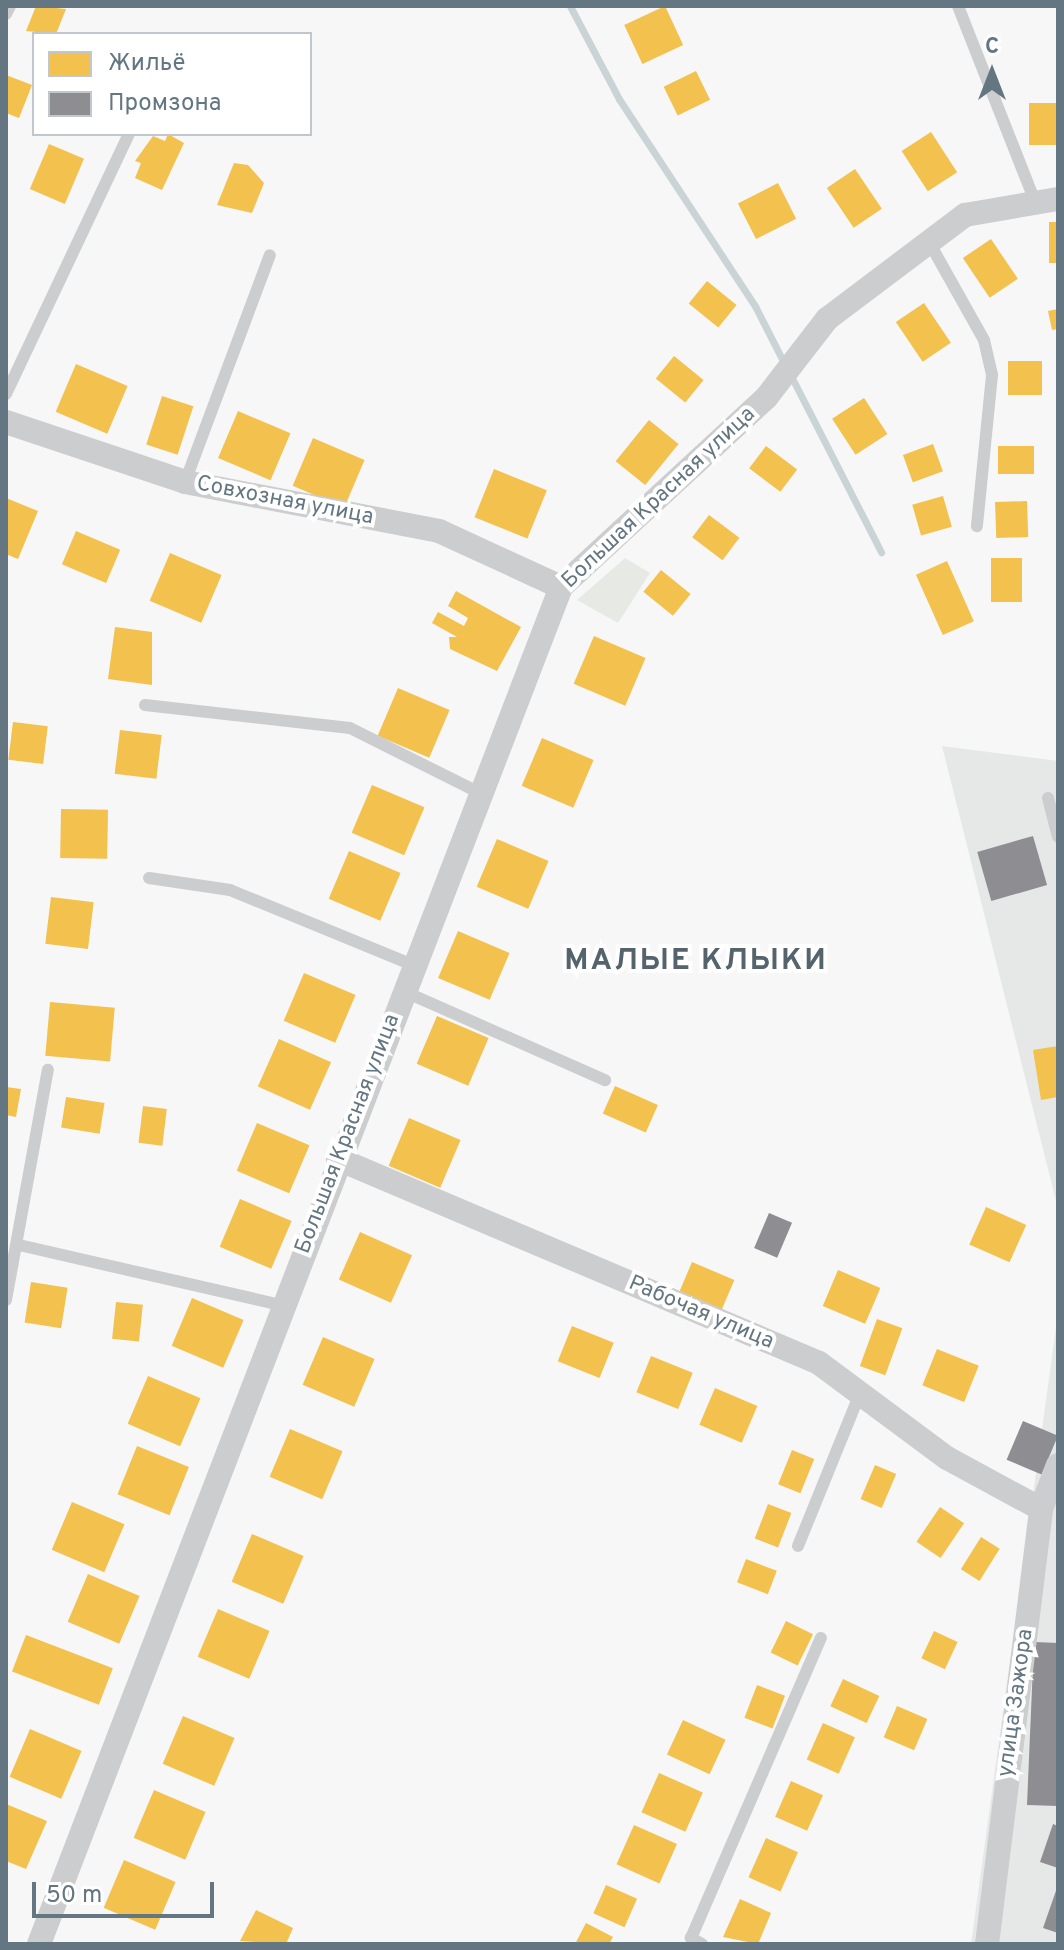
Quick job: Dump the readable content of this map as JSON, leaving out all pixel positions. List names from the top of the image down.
{
  "streets": {
    "street": [
      "Большая Красная улица",
      "Совхозная улица",
      "Рабочая улица",
      "улица Зажора"
    ]
  },
  "crossings": [
    ["Большая Красная улица", "Совхозная улица"],
    ["Большая Красная улица", "Рабочая улица"],
    ["Рабочая улица", "улица Зажора"]
  ],
  "districts": ["МАЛЫЕ КЛЫКИ"],
  "legend": ["Жильё", "Промзона"],
  "scale_bar": "50 m",
  "north": "top"
}
